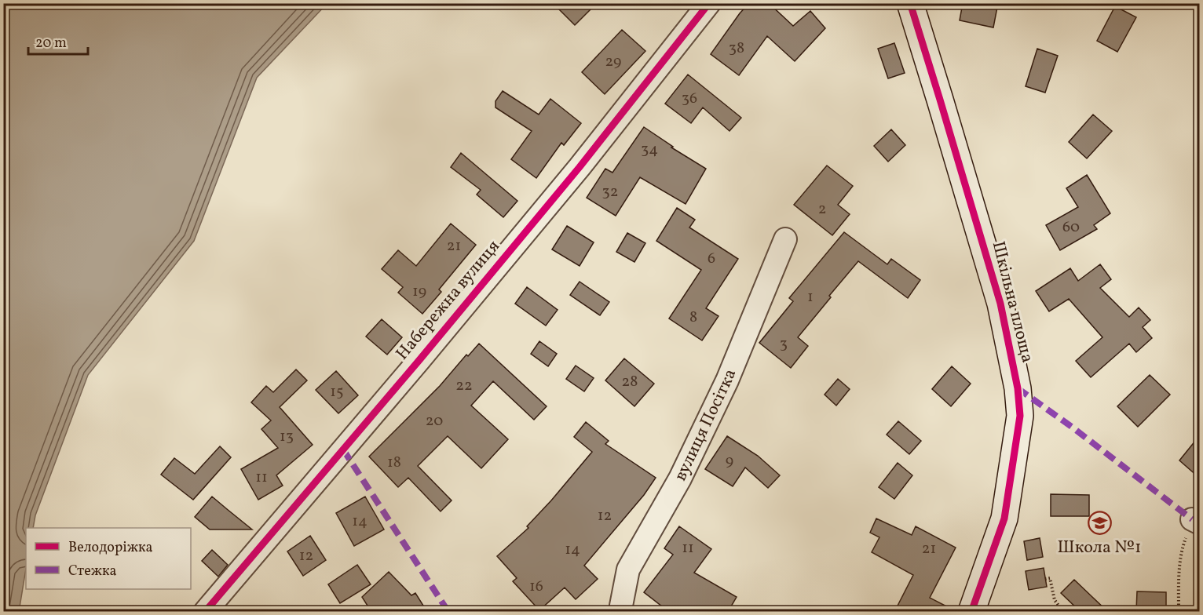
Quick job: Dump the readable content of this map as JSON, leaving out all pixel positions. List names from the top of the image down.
{
  "streets": {
    "street": ["Набережна вулиця", "Шкільна площа", "вулиця Посітка"]
  },
  "places": {
    "school or university": ["Школа №1"]
  },
  "house_numbers": [
    "38",
    "29",
    "36",
    "34",
    "32",
    "2",
    "60",
    "21",
    "6",
    "19",
    "1",
    "8",
    "3",
    "28",
    "22",
    "15",
    "20",
    "13",
    "9",
    "18",
    "11",
    "12",
    "14",
    "11",
    "21",
    "14",
    "12",
    "16"
  ],
  "legend": ["Велодоріжка", "Стежка"],
  "scale_bar": "20 m"
}
